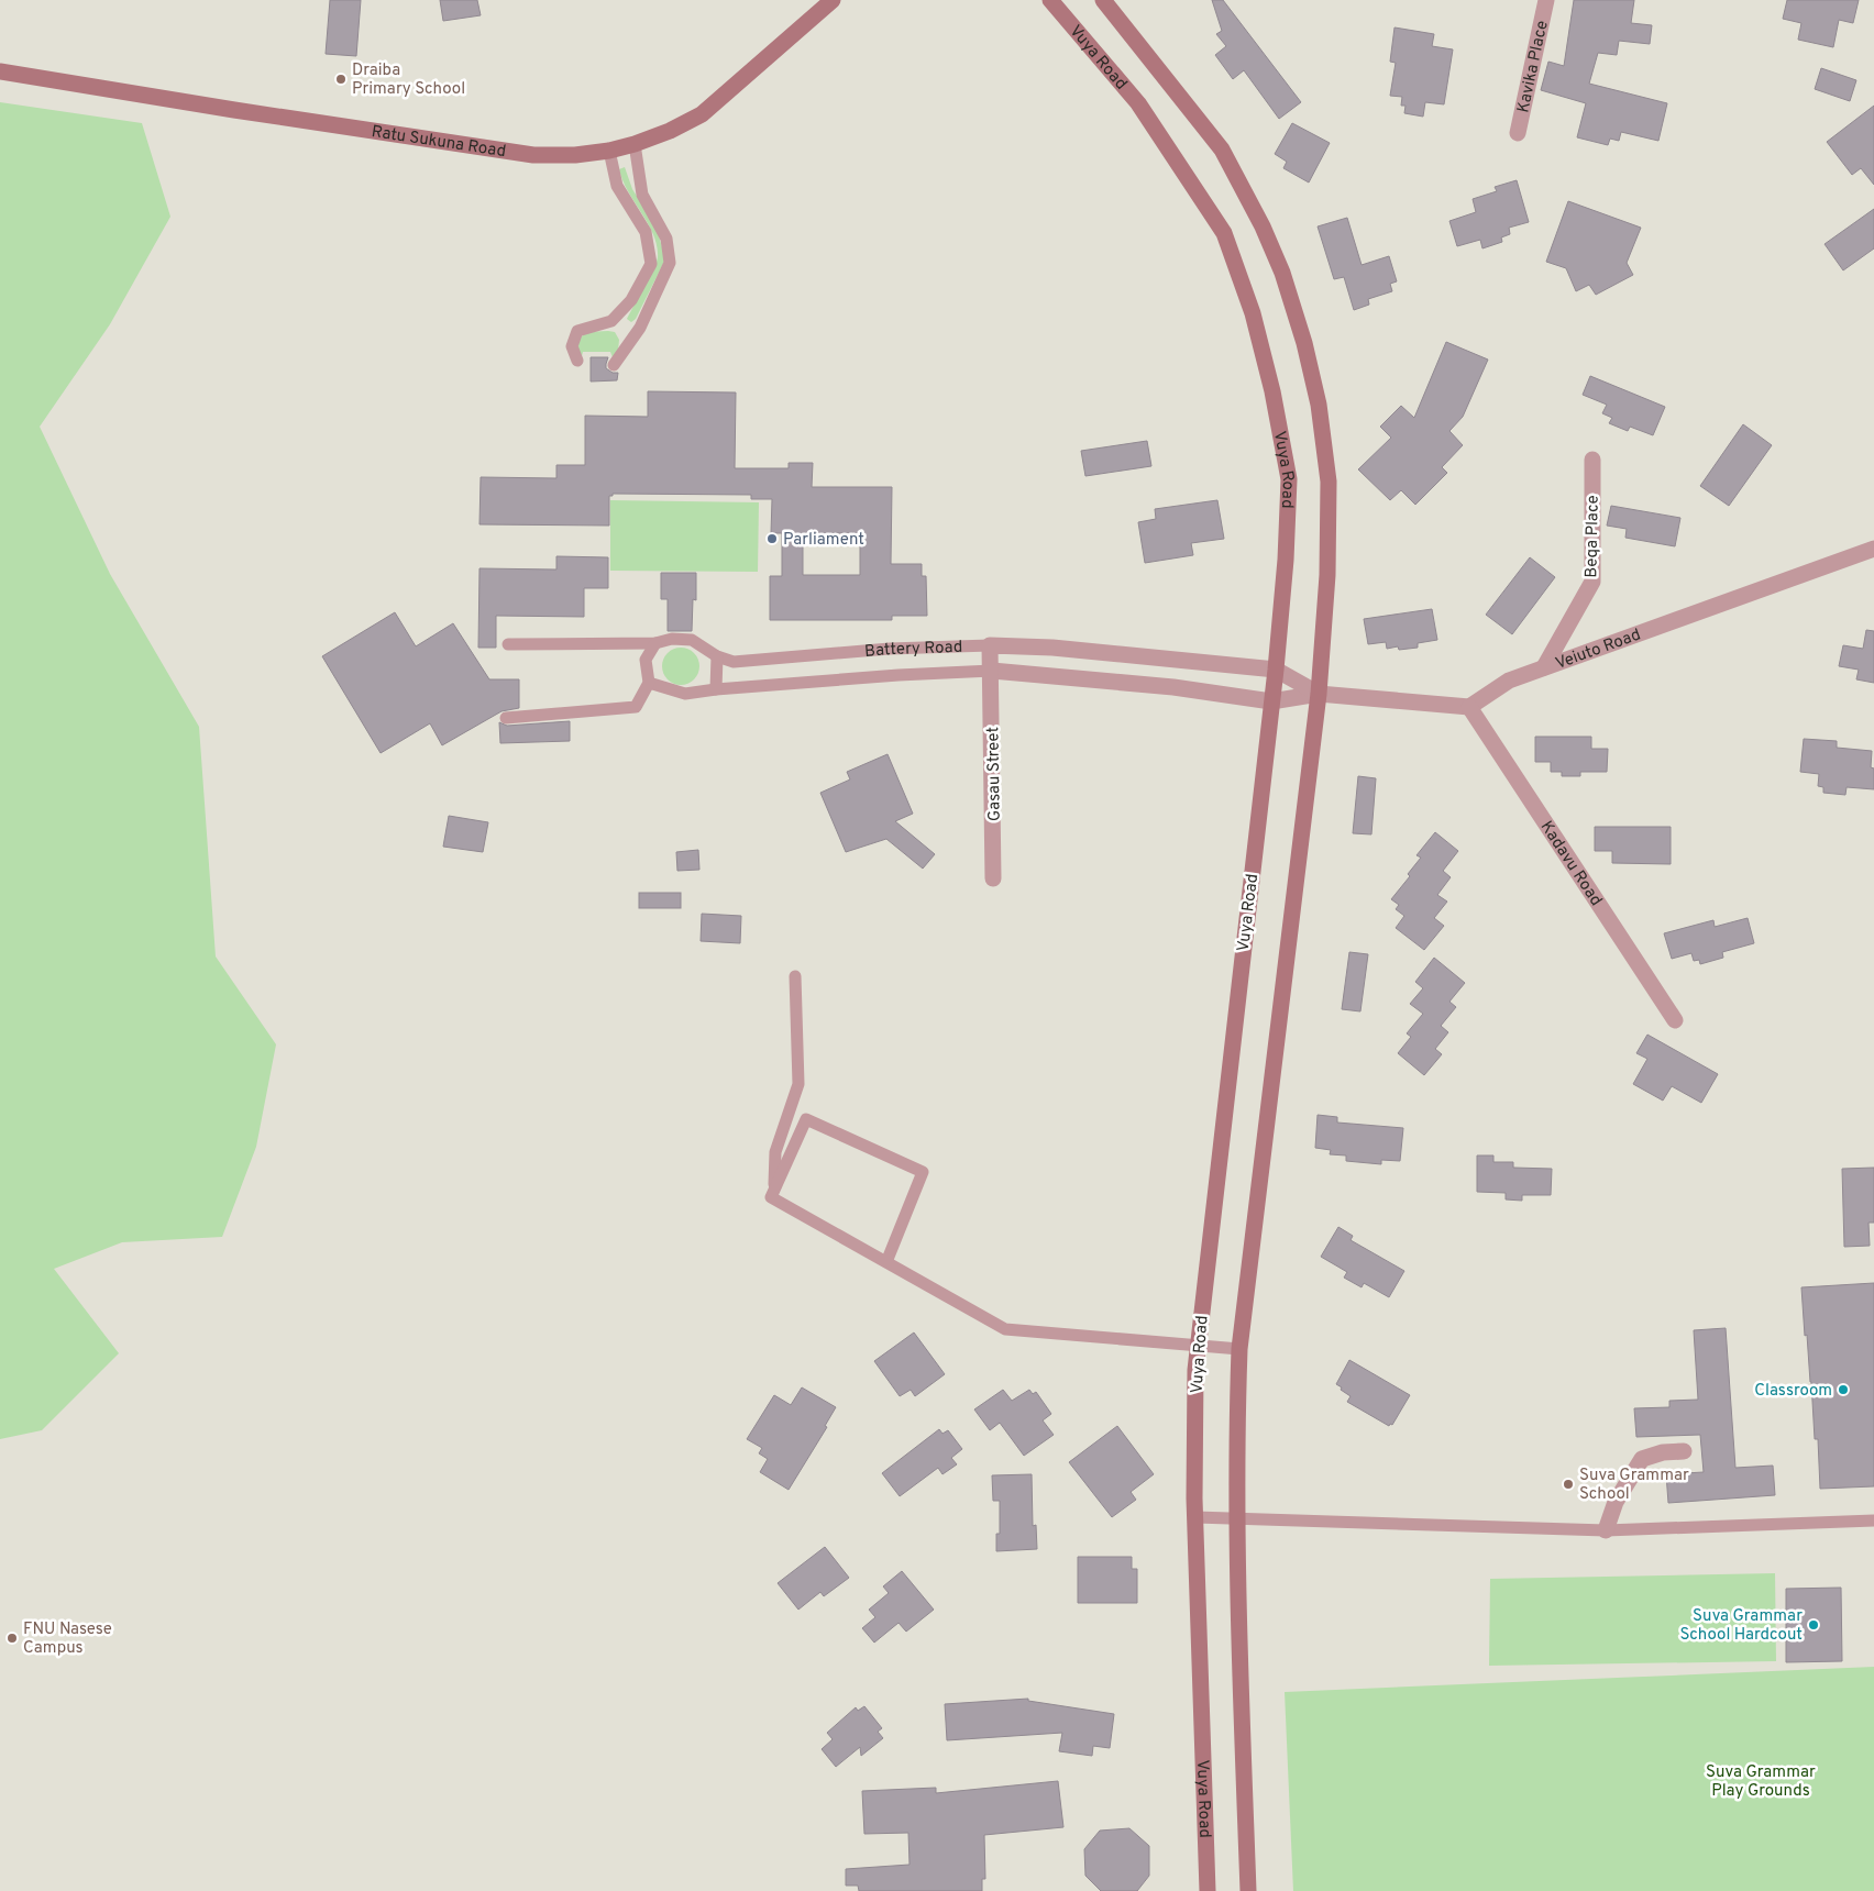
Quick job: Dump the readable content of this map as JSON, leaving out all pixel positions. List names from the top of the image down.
{
  "streets": {
    "main road": ["Vuya Road", "Ratu Sukuna Road"],
    "street": [
      "Kavika Place",
      "Beqa Place",
      "Battery Road",
      "Veiuto Road",
      "Gasau Street",
      "Kadavu Road"
    ]
  },
  "crossings": [
    ["Vuya Road", "Battery Road"],
    ["Beqa Place", "Veiuto Road"],
    ["Battery Road", "Gasau Street"],
    ["Veiuto Road", "Kadavu Road"]
  ],
  "parks": ["Suva Grammar Play Grounds"],
  "places": [
    "Draiba Primary School",
    "Parliament",
    "Classroom",
    "Suva Grammar School",
    "Suva Grammar School Hardcout",
    "FNU Nasese Campus"
  ]
}
